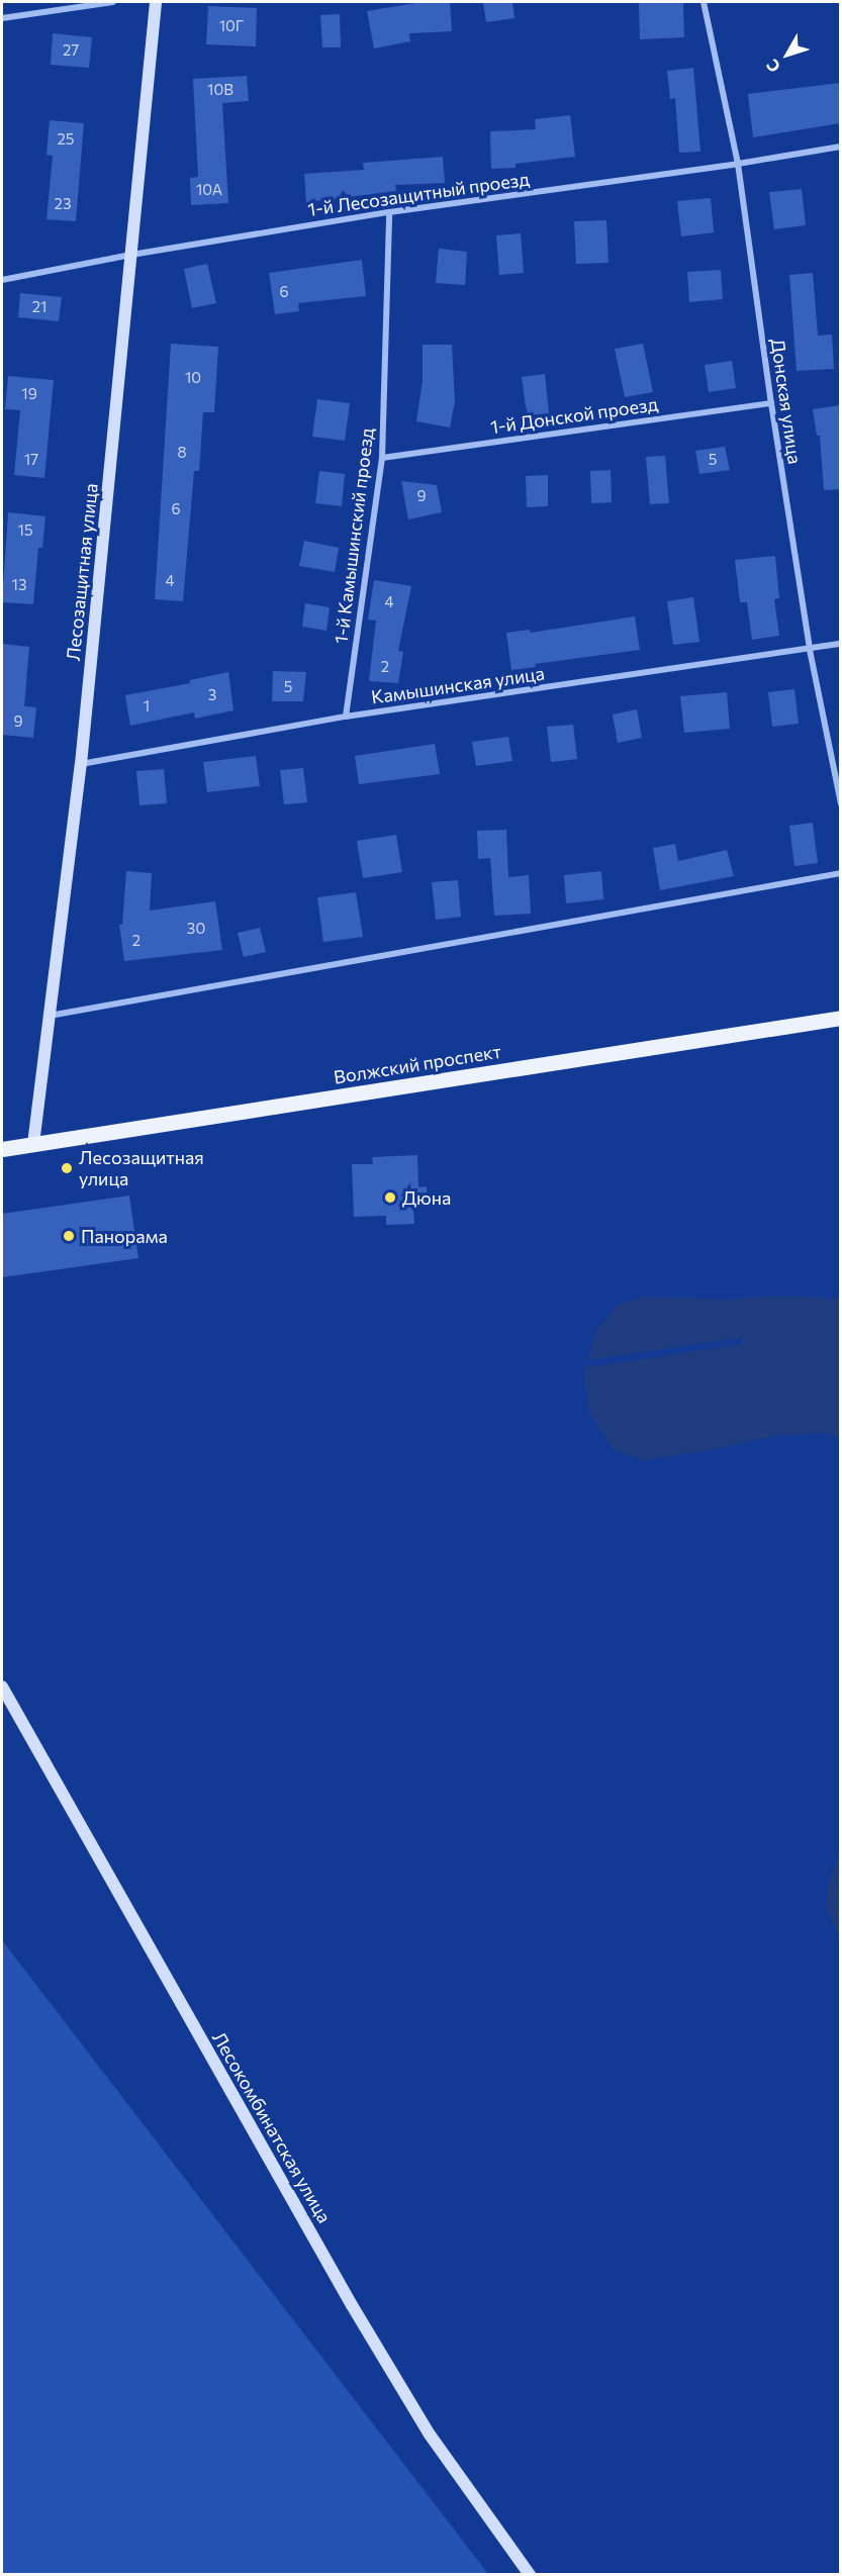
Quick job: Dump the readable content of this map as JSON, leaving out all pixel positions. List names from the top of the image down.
{
  "streets": {
    "main road": ["Волжский проспект"],
    "street": [
      "1-й Лесозащитный проезд",
      "Донская улица",
      "1-й Донской проезд",
      "1-й Камышинский проезд",
      "Лесозащитная улица",
      "Камышинская улица",
      "Лесокомбинатская улица"
    ]
  },
  "crossings": [
    ["1-й Лесозащитный проезд", "Донская улица"],
    ["1-й Лесозащитный проезд", "1-й Камышинский проезд"],
    ["1-й Лесозащитный проезд", "Лесозащитная улица"],
    ["Донская улица", "1-й Донской проезд"],
    ["Донская улица", "Камышинская улица"],
    ["1-й Донской проезд", "1-й Камышинский проезд"],
    ["1-й Камышинский проезд", "Камышинская улица"],
    ["Лесозащитная улица", "Камышинская улица"],
    ["Лесозащитная улица", "Волжский проспект"]
  ],
  "places": ["Лесозащитная улица", "Дюна", "Панорама"],
  "house_numbers": [
    "10Г",
    "27",
    "10В",
    "25",
    "10А",
    "23",
    "6",
    "21",
    "10",
    "19",
    "8",
    "17",
    "5",
    "9",
    "6",
    "15",
    "4",
    "13",
    "4",
    "2",
    "5",
    "3",
    "1",
    "9",
    "30",
    "2"
  ],
  "north": "bottom left"
}
